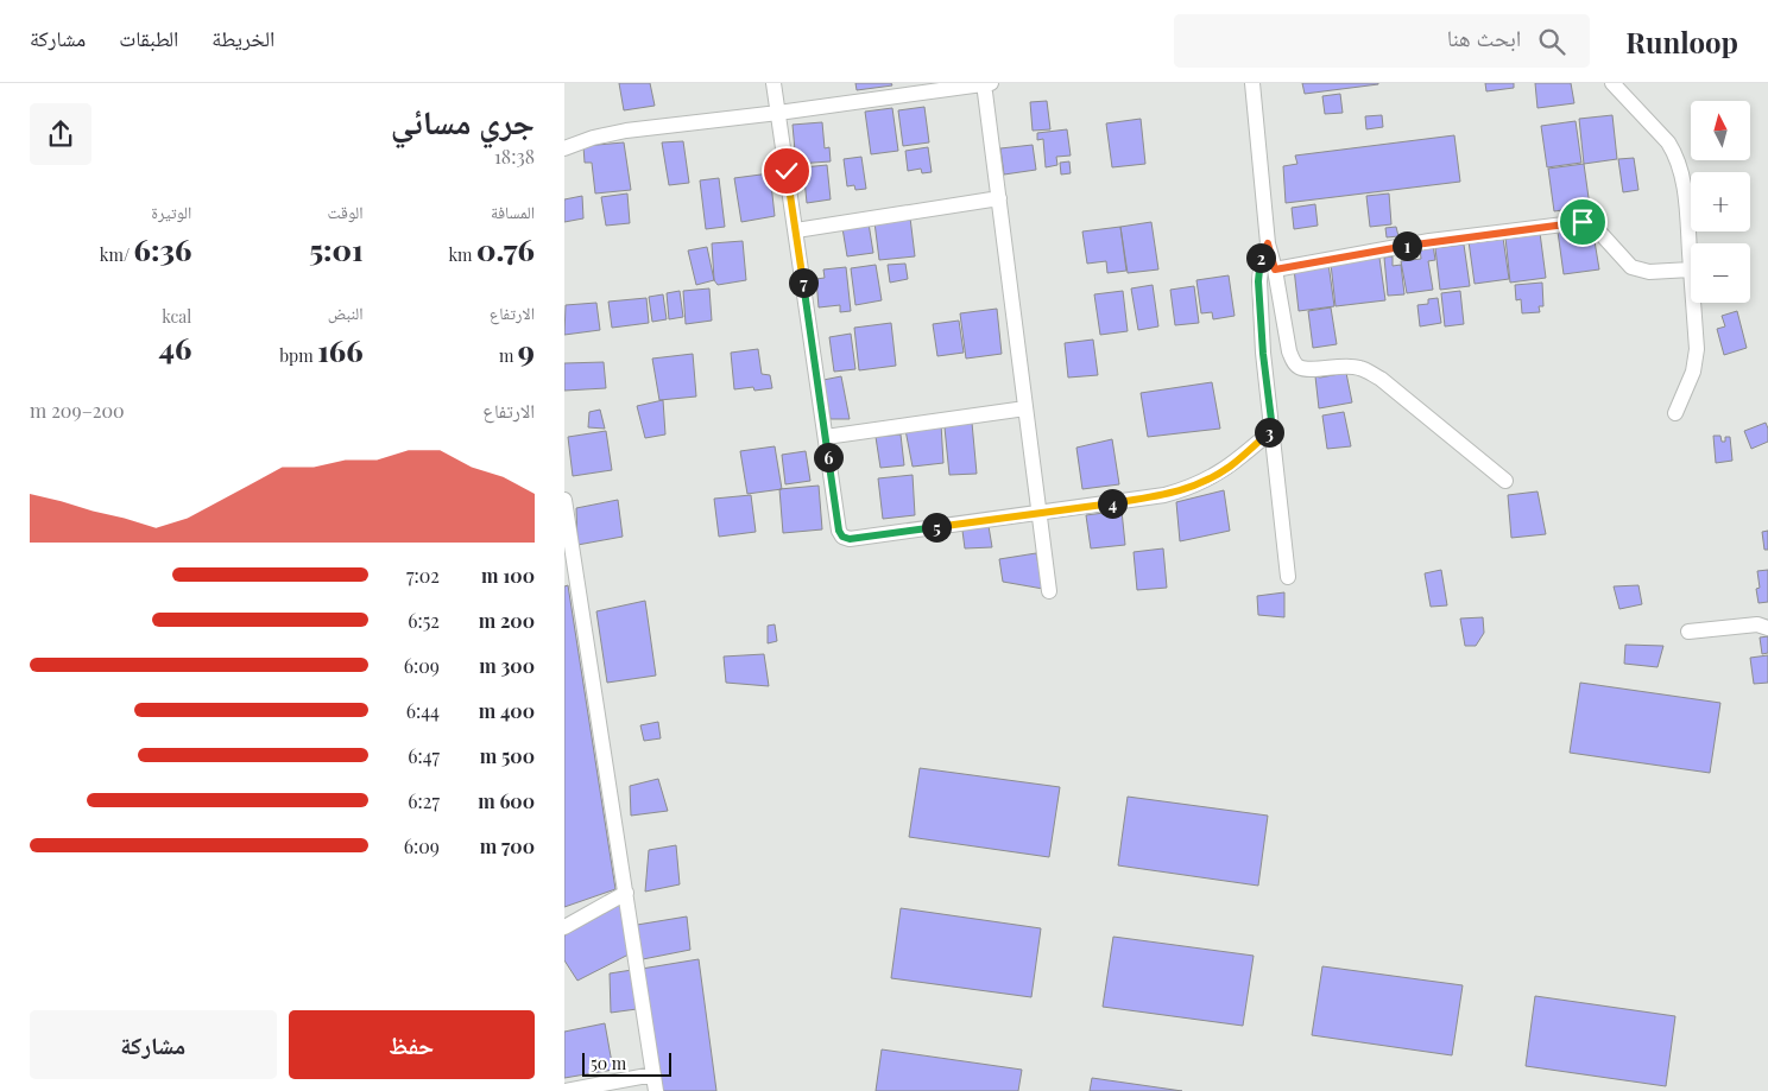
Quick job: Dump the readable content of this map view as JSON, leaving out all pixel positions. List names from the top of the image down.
{
  "scale_bar": "50 m",
  "north": "top",
  "page": {
    "header": "Runloop",
    "search": "ابحث هنا",
    "nav": ["الخريطة", "الطبقات", "مشاركة"],
    "heading": ["جري مسائي", "18:38"],
    "map_buttons": ["+", "−"],
    "stats": [
      ["المسافة", "0.76 km"],
      ["الوقت", "5:01"],
      ["الوتيرة", "6:36 /km"],
      ["الارتفاع", "9 m"],
      ["النبض", "166 bpm"],
      ["kcal", "46"]
    ],
    "pins": [
      "1",
      "2",
      "7",
      "3",
      "6",
      "4",
      "5"
    ],
    "chart": ["الارتفاع", "200–209 m"],
    "list": [
      {
        "name": "100 m",
        "note": "7:02"
      },
      {
        "name": "200 m",
        "note": "6:52"
      },
      {
        "name": "300 m",
        "note": "6:09"
      },
      {
        "name": "400 m",
        "note": "6:44"
      },
      {
        "name": "500 m",
        "note": "6:47"
      },
      {
        "name": "600 m",
        "note": "6:27"
      },
      {
        "name": "700 m",
        "note": "6:09"
      }
    ],
    "buttons": ["حفظ", "مشاركة"],
    "scale": "50 m"
  }
}
